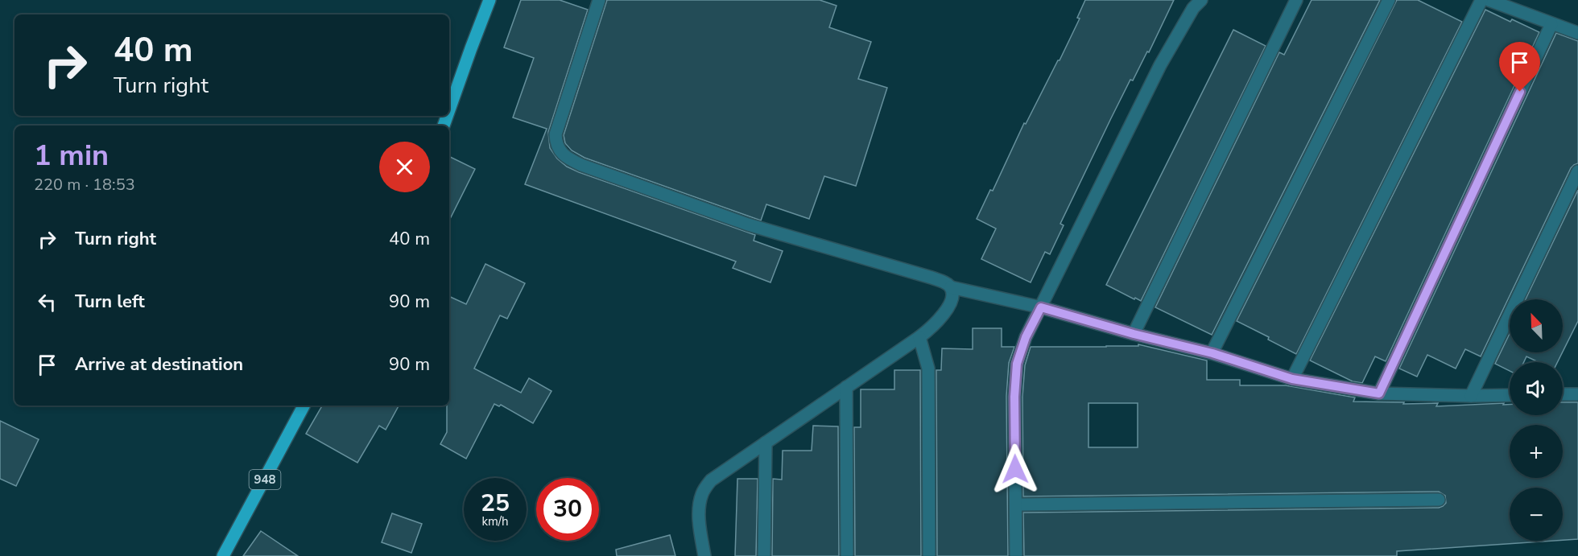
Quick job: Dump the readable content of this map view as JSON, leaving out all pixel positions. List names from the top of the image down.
{
  "streets": {
    "main road": ["948"]
  },
  "north": "top left",
  "page": {
    "turn": ["40 m", "Turn right"],
    "heading": ["1 min", "220 m · 18:53"],
    "list": [
      {
        "name": "Turn right",
        "value": "40 m"
      },
      {
        "name": "Turn left",
        "value": "90 m"
      },
      {
        "name": "Arrive at destination",
        "value": "90 m"
      }
    ],
    "map_buttons": ["+", "−"],
    "speed": "25 km/h",
    "limit": "30"
  }
}
